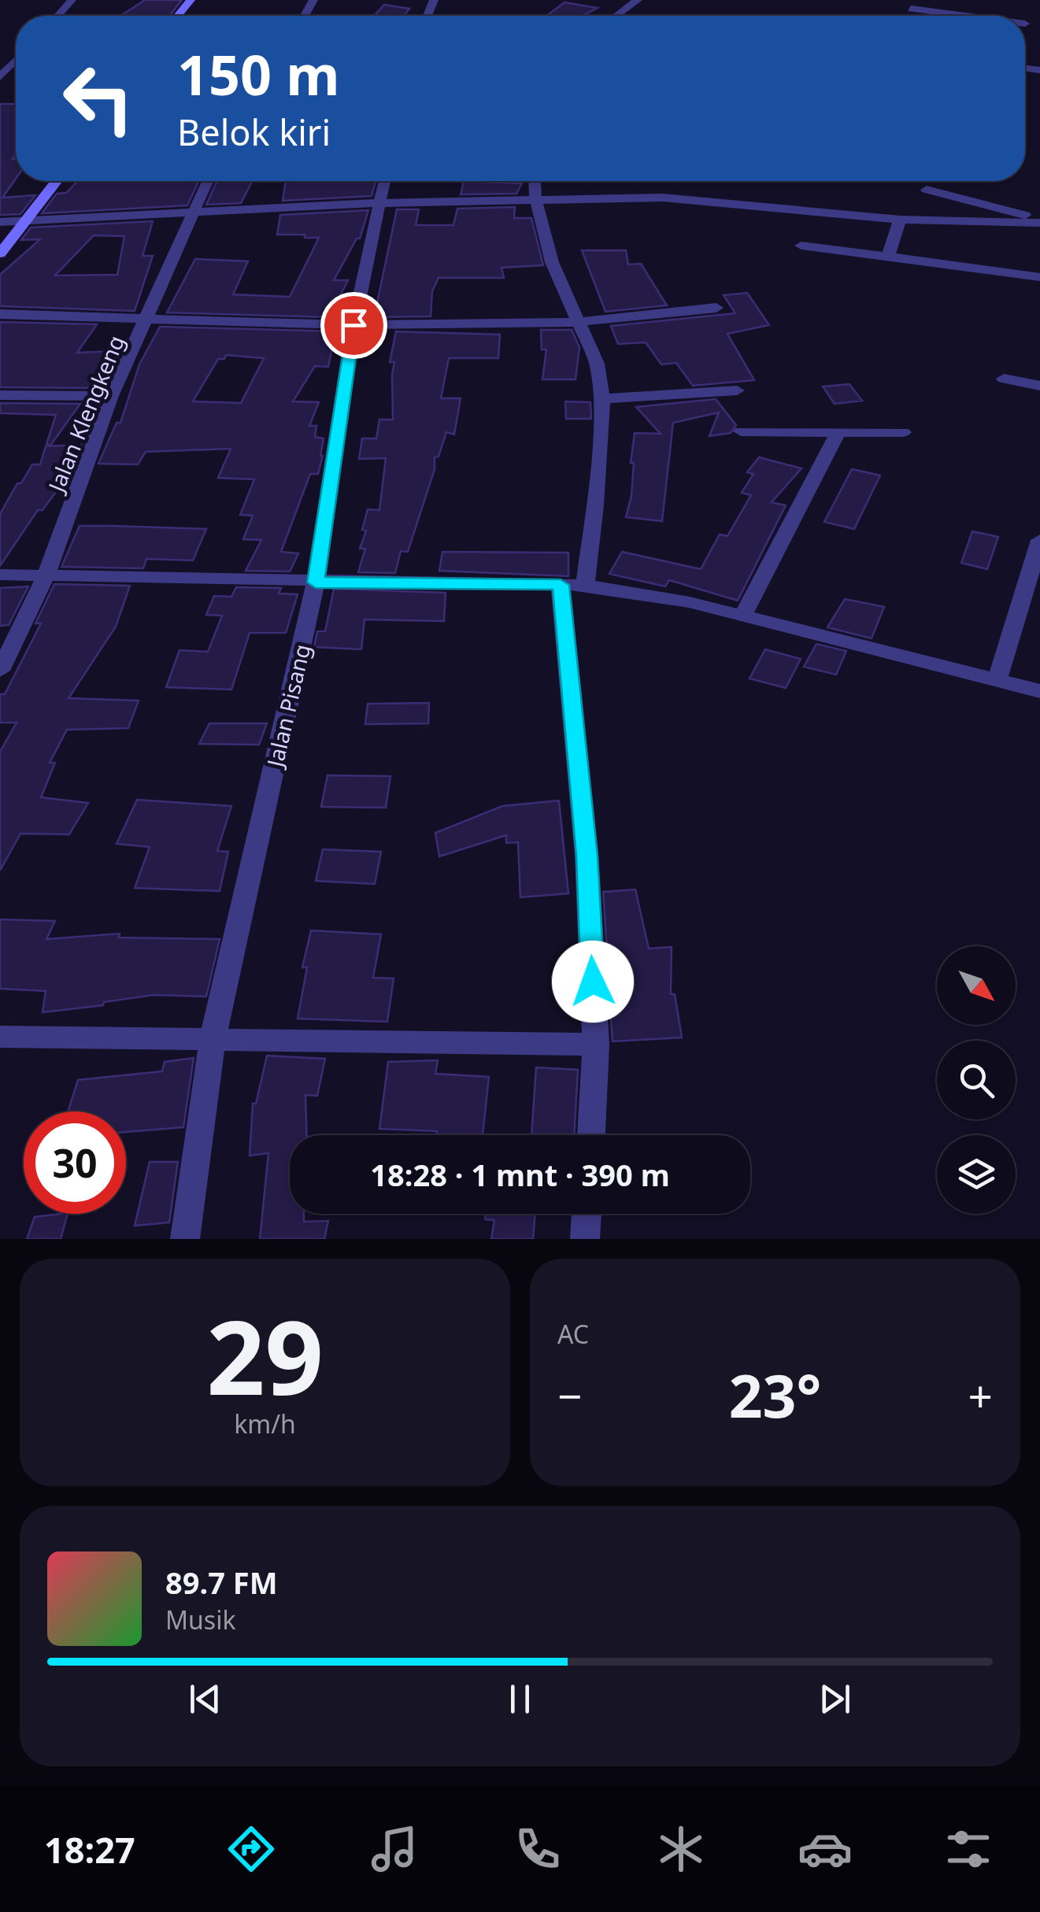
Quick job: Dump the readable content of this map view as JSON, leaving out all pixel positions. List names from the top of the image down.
{
  "streets": {
    "street": ["Jalan Klengkeng", "Jalan Pisang"]
  },
  "north": "bottom right",
  "page": {
    "turn": ["150 m", "Belok kiri"],
    "limit": "30",
    "trip": "18:28 · 1 mnt · 390 m",
    "tile": [
      ["29", "km/h"],
      "AC"
    ],
    "heat": ["−", "23°", "+"],
    "song": ["89.7 FM", "Musik"],
    "tabs": "18:27"
  }
}
